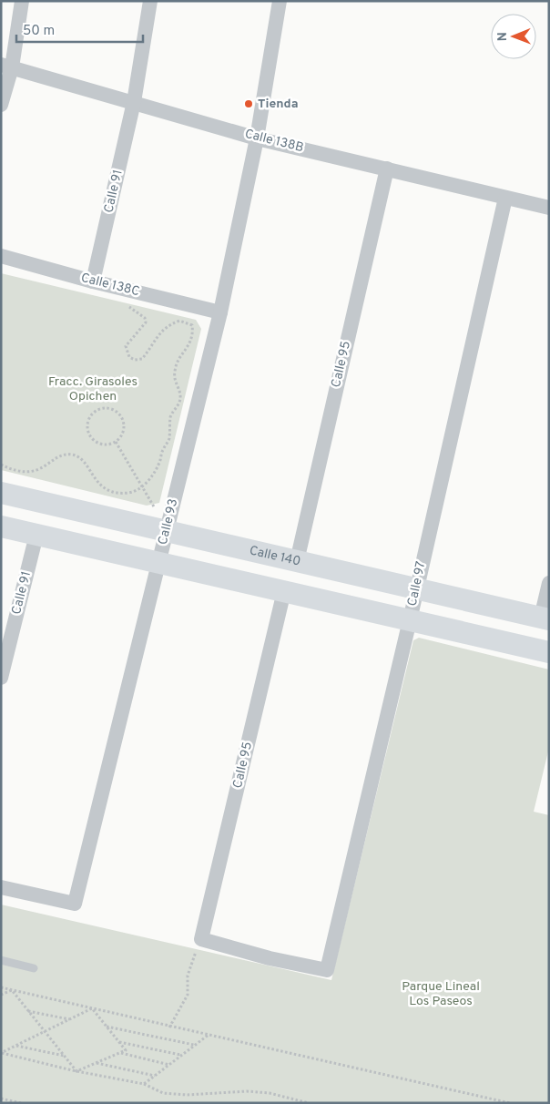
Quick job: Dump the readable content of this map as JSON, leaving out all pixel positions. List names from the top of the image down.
{
  "streets": {
    "street": [
      "Calle 138B",
      "Calle 91",
      "Calle 138C",
      "Calle 95",
      "Calle 93",
      "Calle 140",
      "Calle 97"
    ]
  },
  "crossings": [
    ["Calle 138B", "Calle 91"],
    ["Calle 138B", "Calle 95"],
    ["Calle 138B", "Calle 93"],
    ["Calle 138B", "Calle 97"],
    ["Calle 91", "Calle 138C"],
    ["Calle 138C", "Calle 93"],
    ["Calle 95", "Calle 140"],
    ["Calle 95", "Calle 97"],
    ["Calle 93", "Calle 140"],
    ["Calle 140", "Calle 97"]
  ],
  "parks": ["Fracc. Girasoles Opichen", "Parque Lineal Los Paseos"],
  "places": ["Tienda"],
  "scale_bar": "50 m",
  "north": "left"
}
